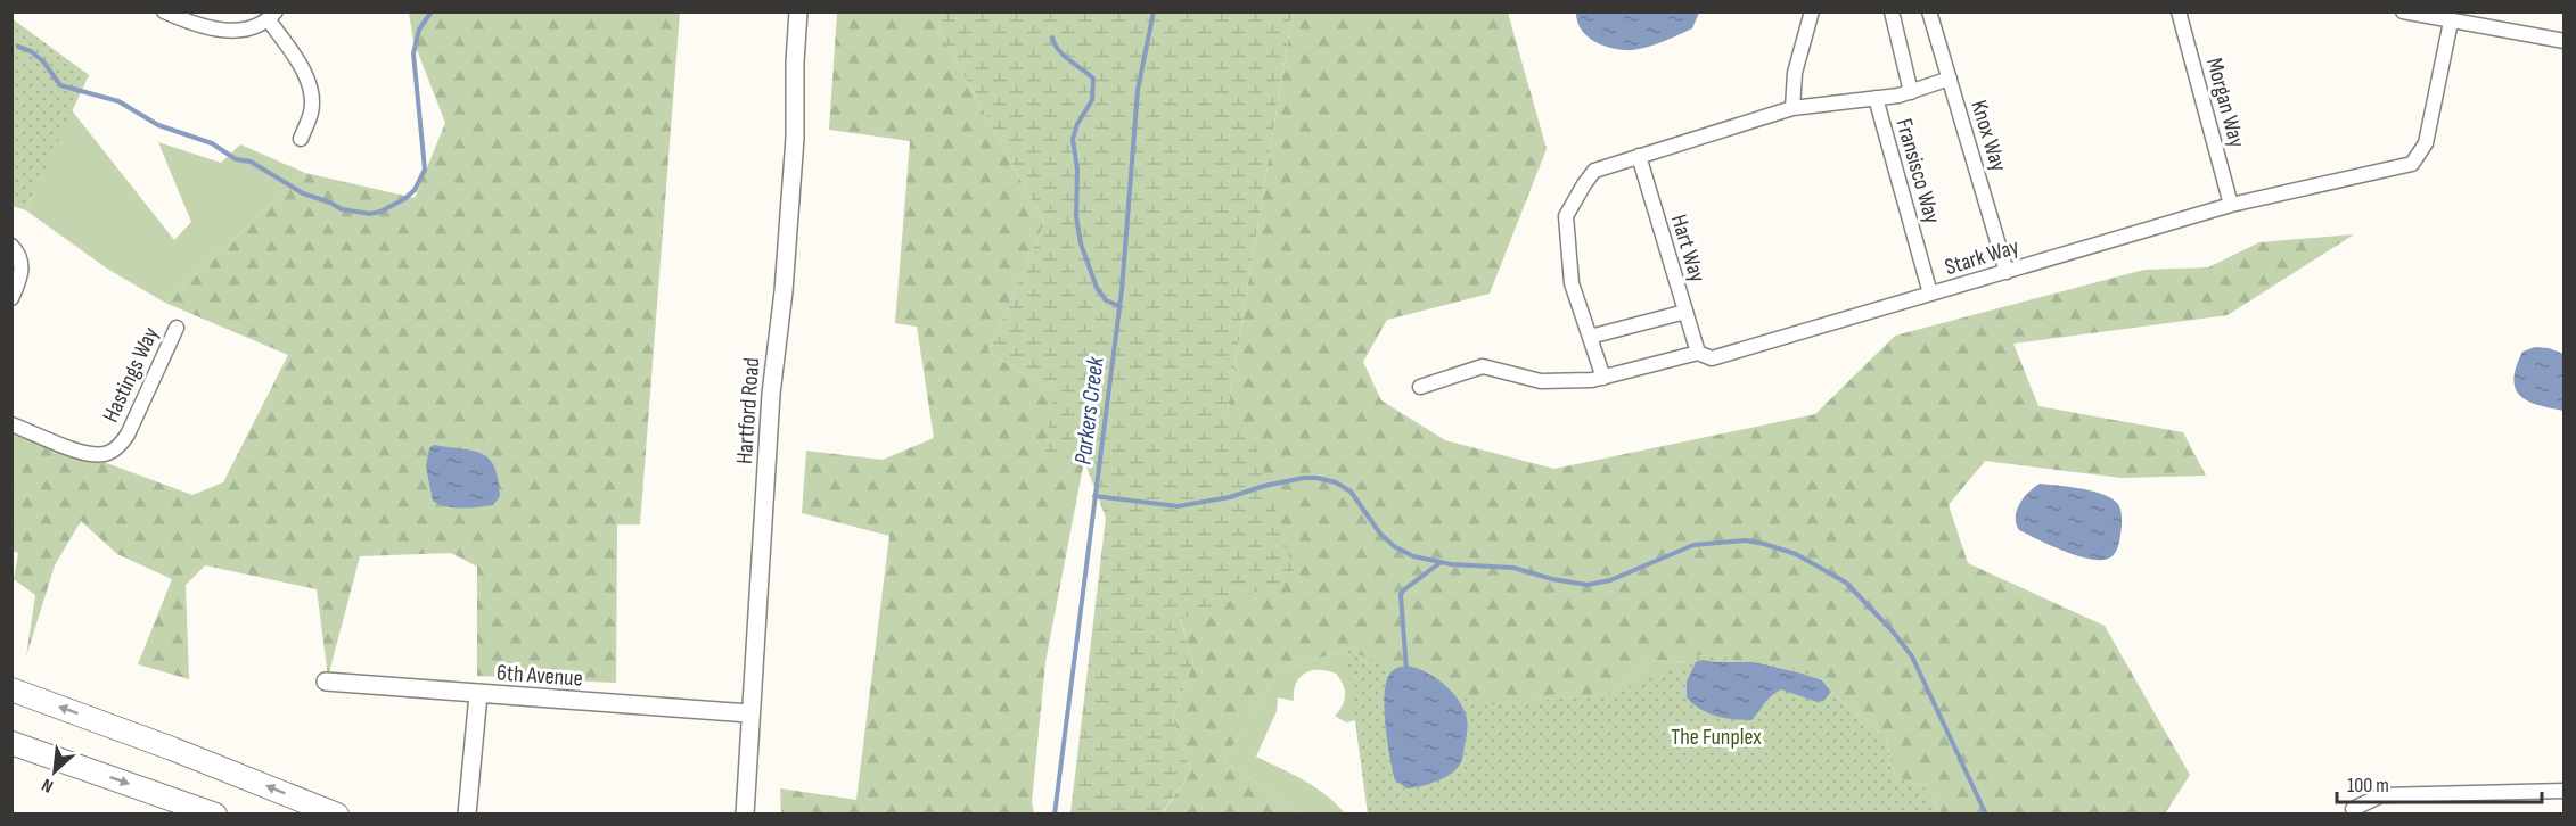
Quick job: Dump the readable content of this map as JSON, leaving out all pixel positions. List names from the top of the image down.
{
  "streets": {
    "street": [
      "Morgan Way",
      "Knox Way",
      "Fransisco Way",
      "Hart Way",
      "Stark Way",
      "Hastings Way",
      "Hartford Road",
      "6th Avenue"
    ]
  },
  "crossings": [
    ["Morgan Way", "Stark Way"],
    ["Knox Way", "Stark Way"],
    ["Fransisco Way", "Stark Way"],
    ["Hart Way", "Stark Way"],
    ["Hartford Road", "6th Avenue"]
  ],
  "water": ["Parkers Creek"],
  "parks": ["The Funplex"],
  "scale_bar": "100 m",
  "north": "bottom left"
}
